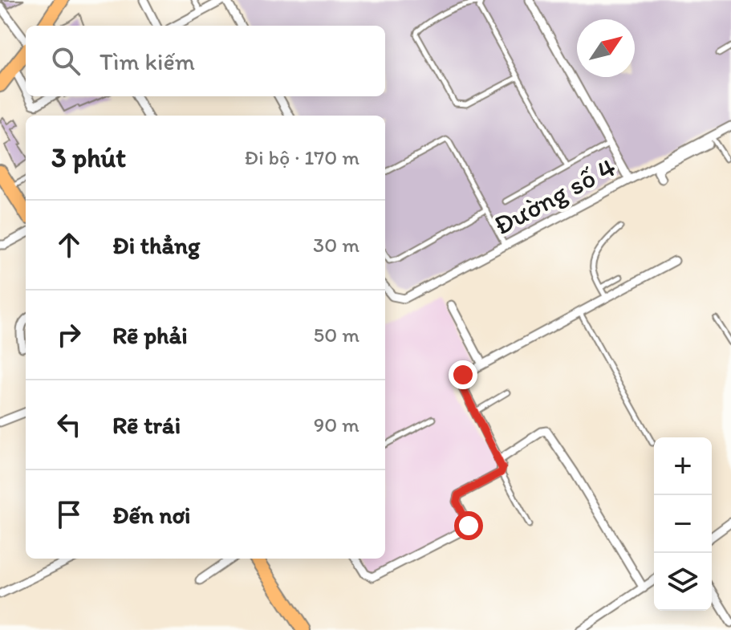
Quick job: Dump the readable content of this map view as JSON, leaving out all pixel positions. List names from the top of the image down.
{
  "streets": {
    "street": ["Đường số 4"]
  },
  "north": "top right",
  "page": {
    "search": "Tìm kiếm",
    "heading": ["3 phút", "Đi bộ · 170 m"],
    "list": [
      ["Đi thẳng", "30 m"],
      ["Rẽ phải", "50 m"],
      ["Rẽ trái", "90 m"],
      "Đến nơi"
    ],
    "map_buttons": ["+", "−"]
  }
}
